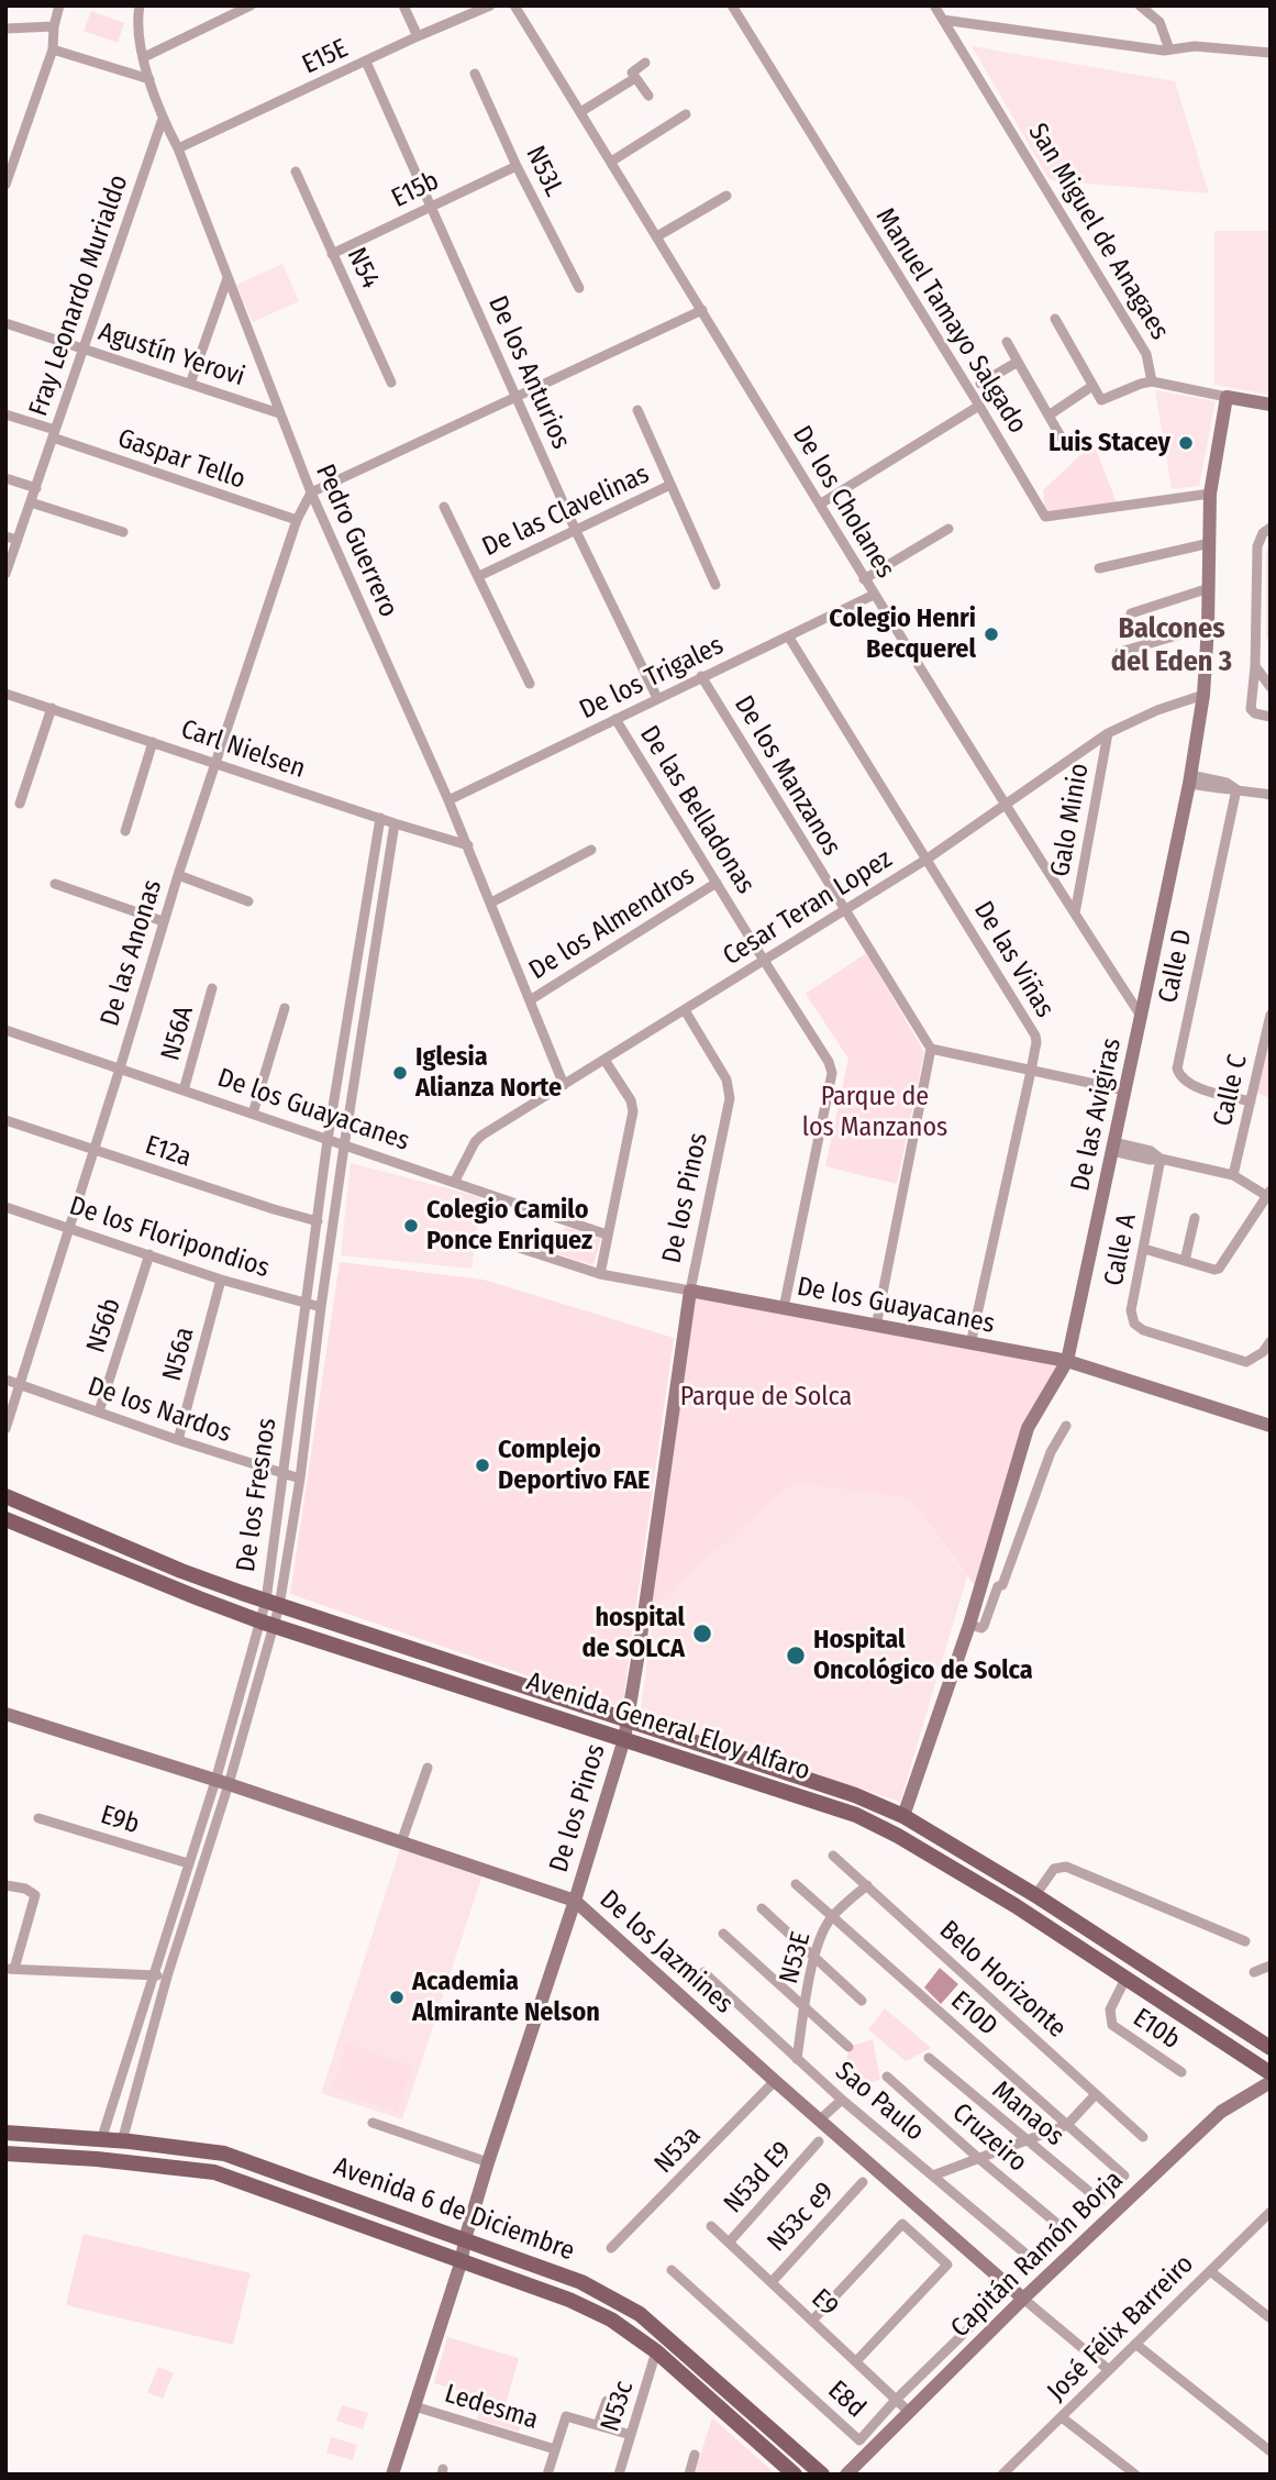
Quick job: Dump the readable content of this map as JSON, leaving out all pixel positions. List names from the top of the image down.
{
  "streets": {
    "main road": ["Avenida General Eloy Alfaro", "Avenida 6 de Diciembre"],
    "street": [
      "E15E",
      "N53L",
      "E15b",
      "San Miguel de Anagaes",
      "N54",
      "Fray Leonardo Murialdo",
      "Manuel Tamayo Salgado",
      "Agustín Yerovi",
      "De los Anturios",
      "Gaspar Tello",
      "De los Cholanes",
      "De las Clavelinas",
      "Pedro Guerrero",
      "De los Trigales",
      "Carl Nielsen",
      "De los Manzanos",
      "De las Belladonas",
      "Galo Minio",
      "Cesar Teran Lopez",
      "De los Almendros",
      "De las Anonas",
      "De las Viñas",
      "Calle D",
      "N56A",
      "Calle C",
      "De los Guayacanes",
      "De las Avigiras",
      "E12a",
      "De los Pinos",
      "De los Floripondios",
      "Calle A",
      "N56b",
      "N56a",
      "De los Nardos",
      "De los Fresnos",
      "E9b",
      "De los Jazmines",
      "N53E",
      "Belo Horizonte",
      "E10D",
      "E10b",
      "Sao Paulo",
      "Manaos",
      "Cruzeiro",
      "N53a",
      "N53d E9",
      "N53c e9",
      "Capitán Ramón Borja",
      "E9",
      "José Félix Barreiro",
      "E8d",
      "N53c",
      "Ledesma"
    ]
  },
  "crossings": [
    ["E15E", "De los Anturios"],
    ["E15E", "Pedro Guerrero"],
    ["N53L", "E15b"],
    ["E15b", "N54"],
    ["E15b", "De los Anturios"],
    ["San Miguel de Anagaes", "De las Avigiras"],
    ["Fray Leonardo Murialdo", "Agustín Yerovi"],
    ["Fray Leonardo Murialdo", "Gaspar Tello"],
    ["Fray Leonardo Murialdo", "Pedro Guerrero"],
    ["Manuel Tamayo Salgado", "De las Avigiras"],
    ["Agustín Yerovi", "Pedro Guerrero"],
    ["De los Anturios", "De las Clavelinas"],
    ["De los Anturios", "De los Trigales"],
    ["Gaspar Tello", "De las Anonas"],
    ["De los Cholanes", "De los Trigales"],
    ["De los Cholanes", "Galo Minio"],
    ["De los Cholanes", "Cesar Teran Lopez"],
    ["De los Cholanes", "De las Avigiras"],
    ["Pedro Guerrero", "De los Trigales"],
    ["Pedro Guerrero", "Carl Nielsen"],
    ["Pedro Guerrero", "Cesar Teran Lopez"],
    ["Pedro Guerrero", "De los Almendros"],
    ["Pedro Guerrero", "De las Anonas"],
    ["De los Trigales", "De los Manzanos"],
    ["De los Trigales", "De las Belladonas"],
    ["De los Trigales", "De las Viñas"],
    ["Carl Nielsen", "De las Anonas"],
    ["Carl Nielsen", "De los Fresnos"],
    ["De los Manzanos", "Cesar Teran Lopez"],
    ["De las Belladonas", "Cesar Teran Lopez"],
    ["De las Belladonas", "De los Almendros"],
    ["De las Belladonas", "De los Guayacanes"],
    ["Galo Minio", "Cesar Teran Lopez"],
    ["Cesar Teran Lopez", "De las Viñas"],
    ["Cesar Teran Lopez", "De los Guayacanes"],
    ["Cesar Teran Lopez", "De las Avigiras"],
    ["Cesar Teran Lopez", "De los Pinos"],
    ["De las Anonas", "De los Guayacanes"],
    ["De las Anonas", "E12a"],
    ["De las Anonas", "De los Floripondios"],
    ["De las Anonas", "De los Nardos"],
    ["De las Viñas", "De los Guayacanes"],
    ["Calle D", "Calle C"],
    ["N56A", "De los Guayacanes"],
    ["De los Guayacanes", "De las Avigiras"],
    ["De los Guayacanes", "De los Pinos"],
    ["De los Guayacanes", "De los Fresnos"],
    ["De las Avigiras", "Avenida General Eloy Alfaro"],
    ["E12a", "De los Fresnos"],
    ["De los Pinos", "Avenida General Eloy Alfaro"],
    ["De los Pinos", "De los Jazmines"],
    ["De los Pinos", "Avenida 6 de Diciembre"],
    ["De los Pinos", "Ledesma"],
    ["De los Floripondios", "N56b"],
    ["De los Floripondios", "N56a"],
    ["De los Floripondios", "De los Fresnos"],
    ["N56b", "De los Nardos"],
    ["N56a", "De los Nardos"],
    ["De los Nardos", "De los Fresnos"],
    ["De los Fresnos", "Avenida General Eloy Alfaro"],
    ["De los Fresnos", "E9b"],
    ["De los Fresnos", "De los Jazmines"],
    ["De los Fresnos", "Avenida 6 de Diciembre"],
    ["Avenida General Eloy Alfaro", "E10b"],
    ["De los Jazmines", "N53a"],
    ["De los Jazmines", "Capitán Ramón Borja"],
    ["De los Jazmines", "José Félix Barreiro"],
    ["N53E", "Belo Horizonte"],
    ["N53E", "E10D"],
    ["N53E", "Sao Paulo"],
    ["N53d E9", "E9"],
    ["Avenida 6 de Diciembre", "N53c"],
    ["N53c e9", "E9"],
    ["Capitán Ramón Borja", "E9"],
    ["E9", "E8d"]
  ],
  "districts": ["Balcones del Eden 3"],
  "parks": ["Parque de los Manzanos", "Parque de Solca"],
  "places": [
    "Luis Stacey",
    "Colegio Henri Becquerel",
    "Iglesia Alianza Norte",
    "Colegio Camilo Ponce Enriquez",
    "Complejo Deportivo FAE",
    "hospital de SOLCA",
    "Hospital Oncológico de Solca",
    "Academia Almirante Nelson"
  ]
}
